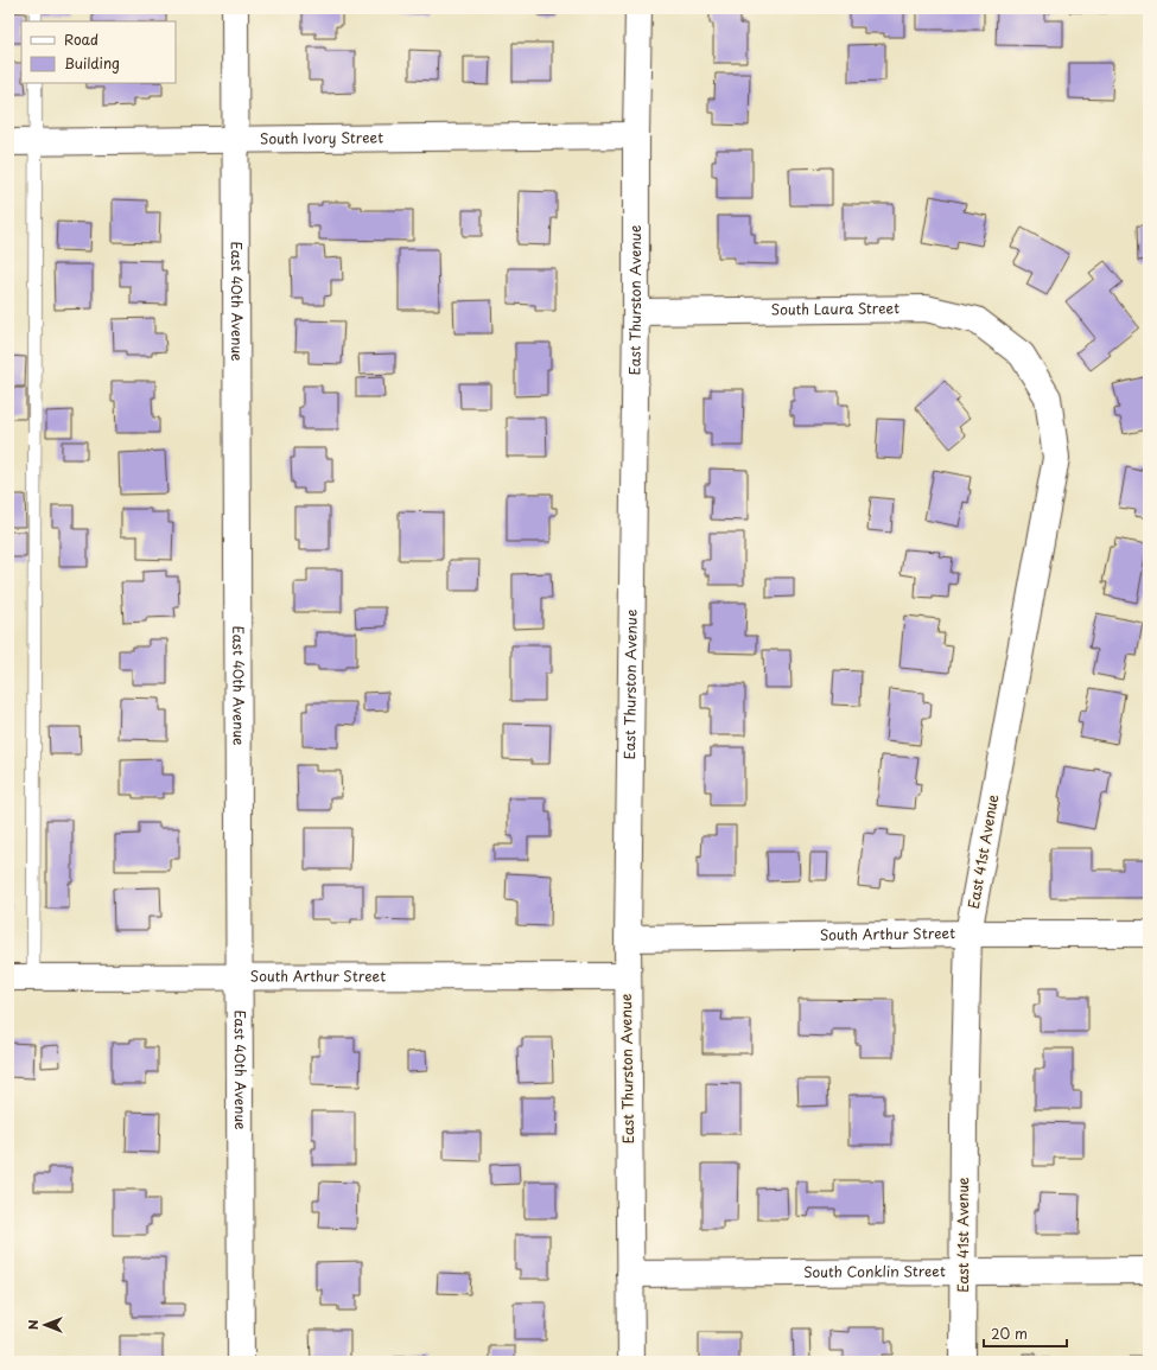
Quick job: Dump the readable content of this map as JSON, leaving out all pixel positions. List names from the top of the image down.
{
  "streets": {
    "street": [
      "South Ivory Street",
      "East 40th Avenue",
      "East Thurston Avenue",
      "South Laura Street",
      "East 41st Avenue",
      "South Arthur Street",
      "South Conklin Street"
    ]
  },
  "crossings": [
    ["South Ivory Street", "East 40th Avenue"],
    ["South Ivory Street", "East Thurston Avenue"],
    ["East 40th Avenue", "South Arthur Street"],
    ["East Thurston Avenue", "South Laura Street"],
    ["East Thurston Avenue", "South Arthur Street"],
    ["East Thurston Avenue", "South Conklin Street"],
    ["South Laura Street", "East 41st Avenue"],
    ["East 41st Avenue", "South Arthur Street"],
    ["East 41st Avenue", "South Conklin Street"]
  ],
  "legend": ["Road", "Building"],
  "scale_bar": "20 m",
  "north": "left"
}
